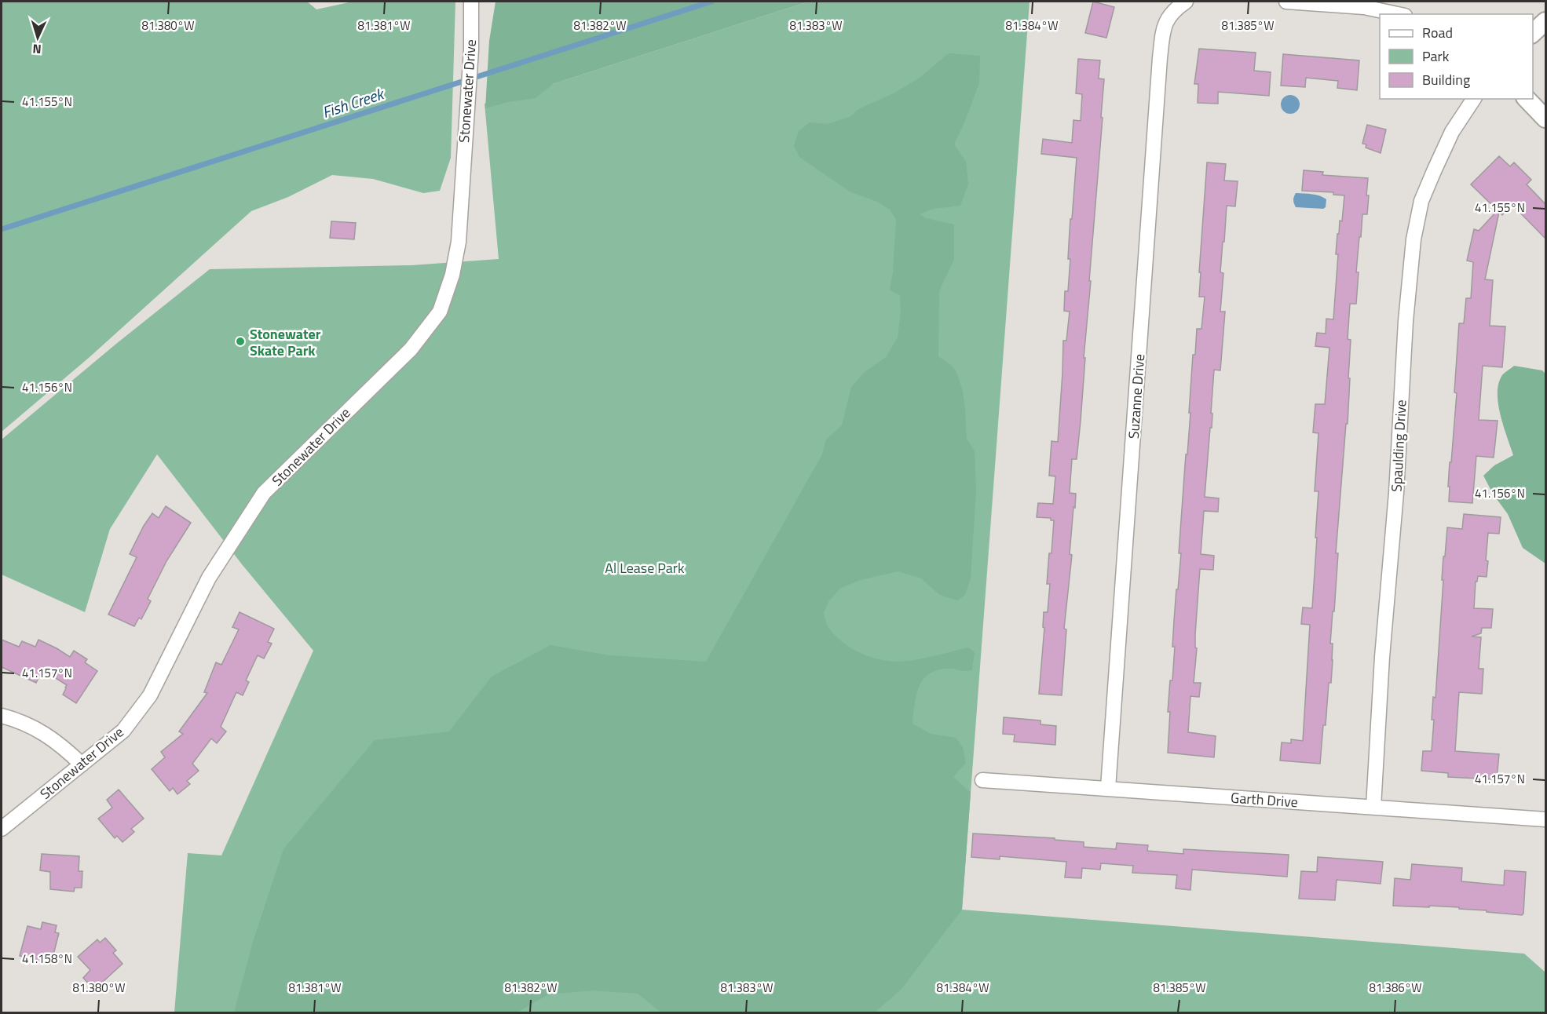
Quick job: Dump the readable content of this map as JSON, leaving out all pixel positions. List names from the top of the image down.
{
  "streets": {
    "street": [
      "Stonewater Drive",
      "Suzanne Drive",
      "Spaulding Drive",
      "Garth Drive"
    ]
  },
  "crossings": [
    ["Suzanne Drive", "Garth Drive"],
    ["Spaulding Drive", "Garth Drive"]
  ],
  "water": ["Fish Creek"],
  "parks": ["Al Lease Park"],
  "places": ["Stonewater Skate Park"],
  "legend": ["Road", "Park", "Building"],
  "north": "bottom",
  "coordinates": [
    "81.380°W",
    "81.381°W",
    "81.382°W",
    "81.383°W",
    "81.384°W",
    "81.385°W",
    "41.155°N",
    "41.156°N",
    "41.157°N",
    "41.158°N",
    "81.386°W"
  ]
}
